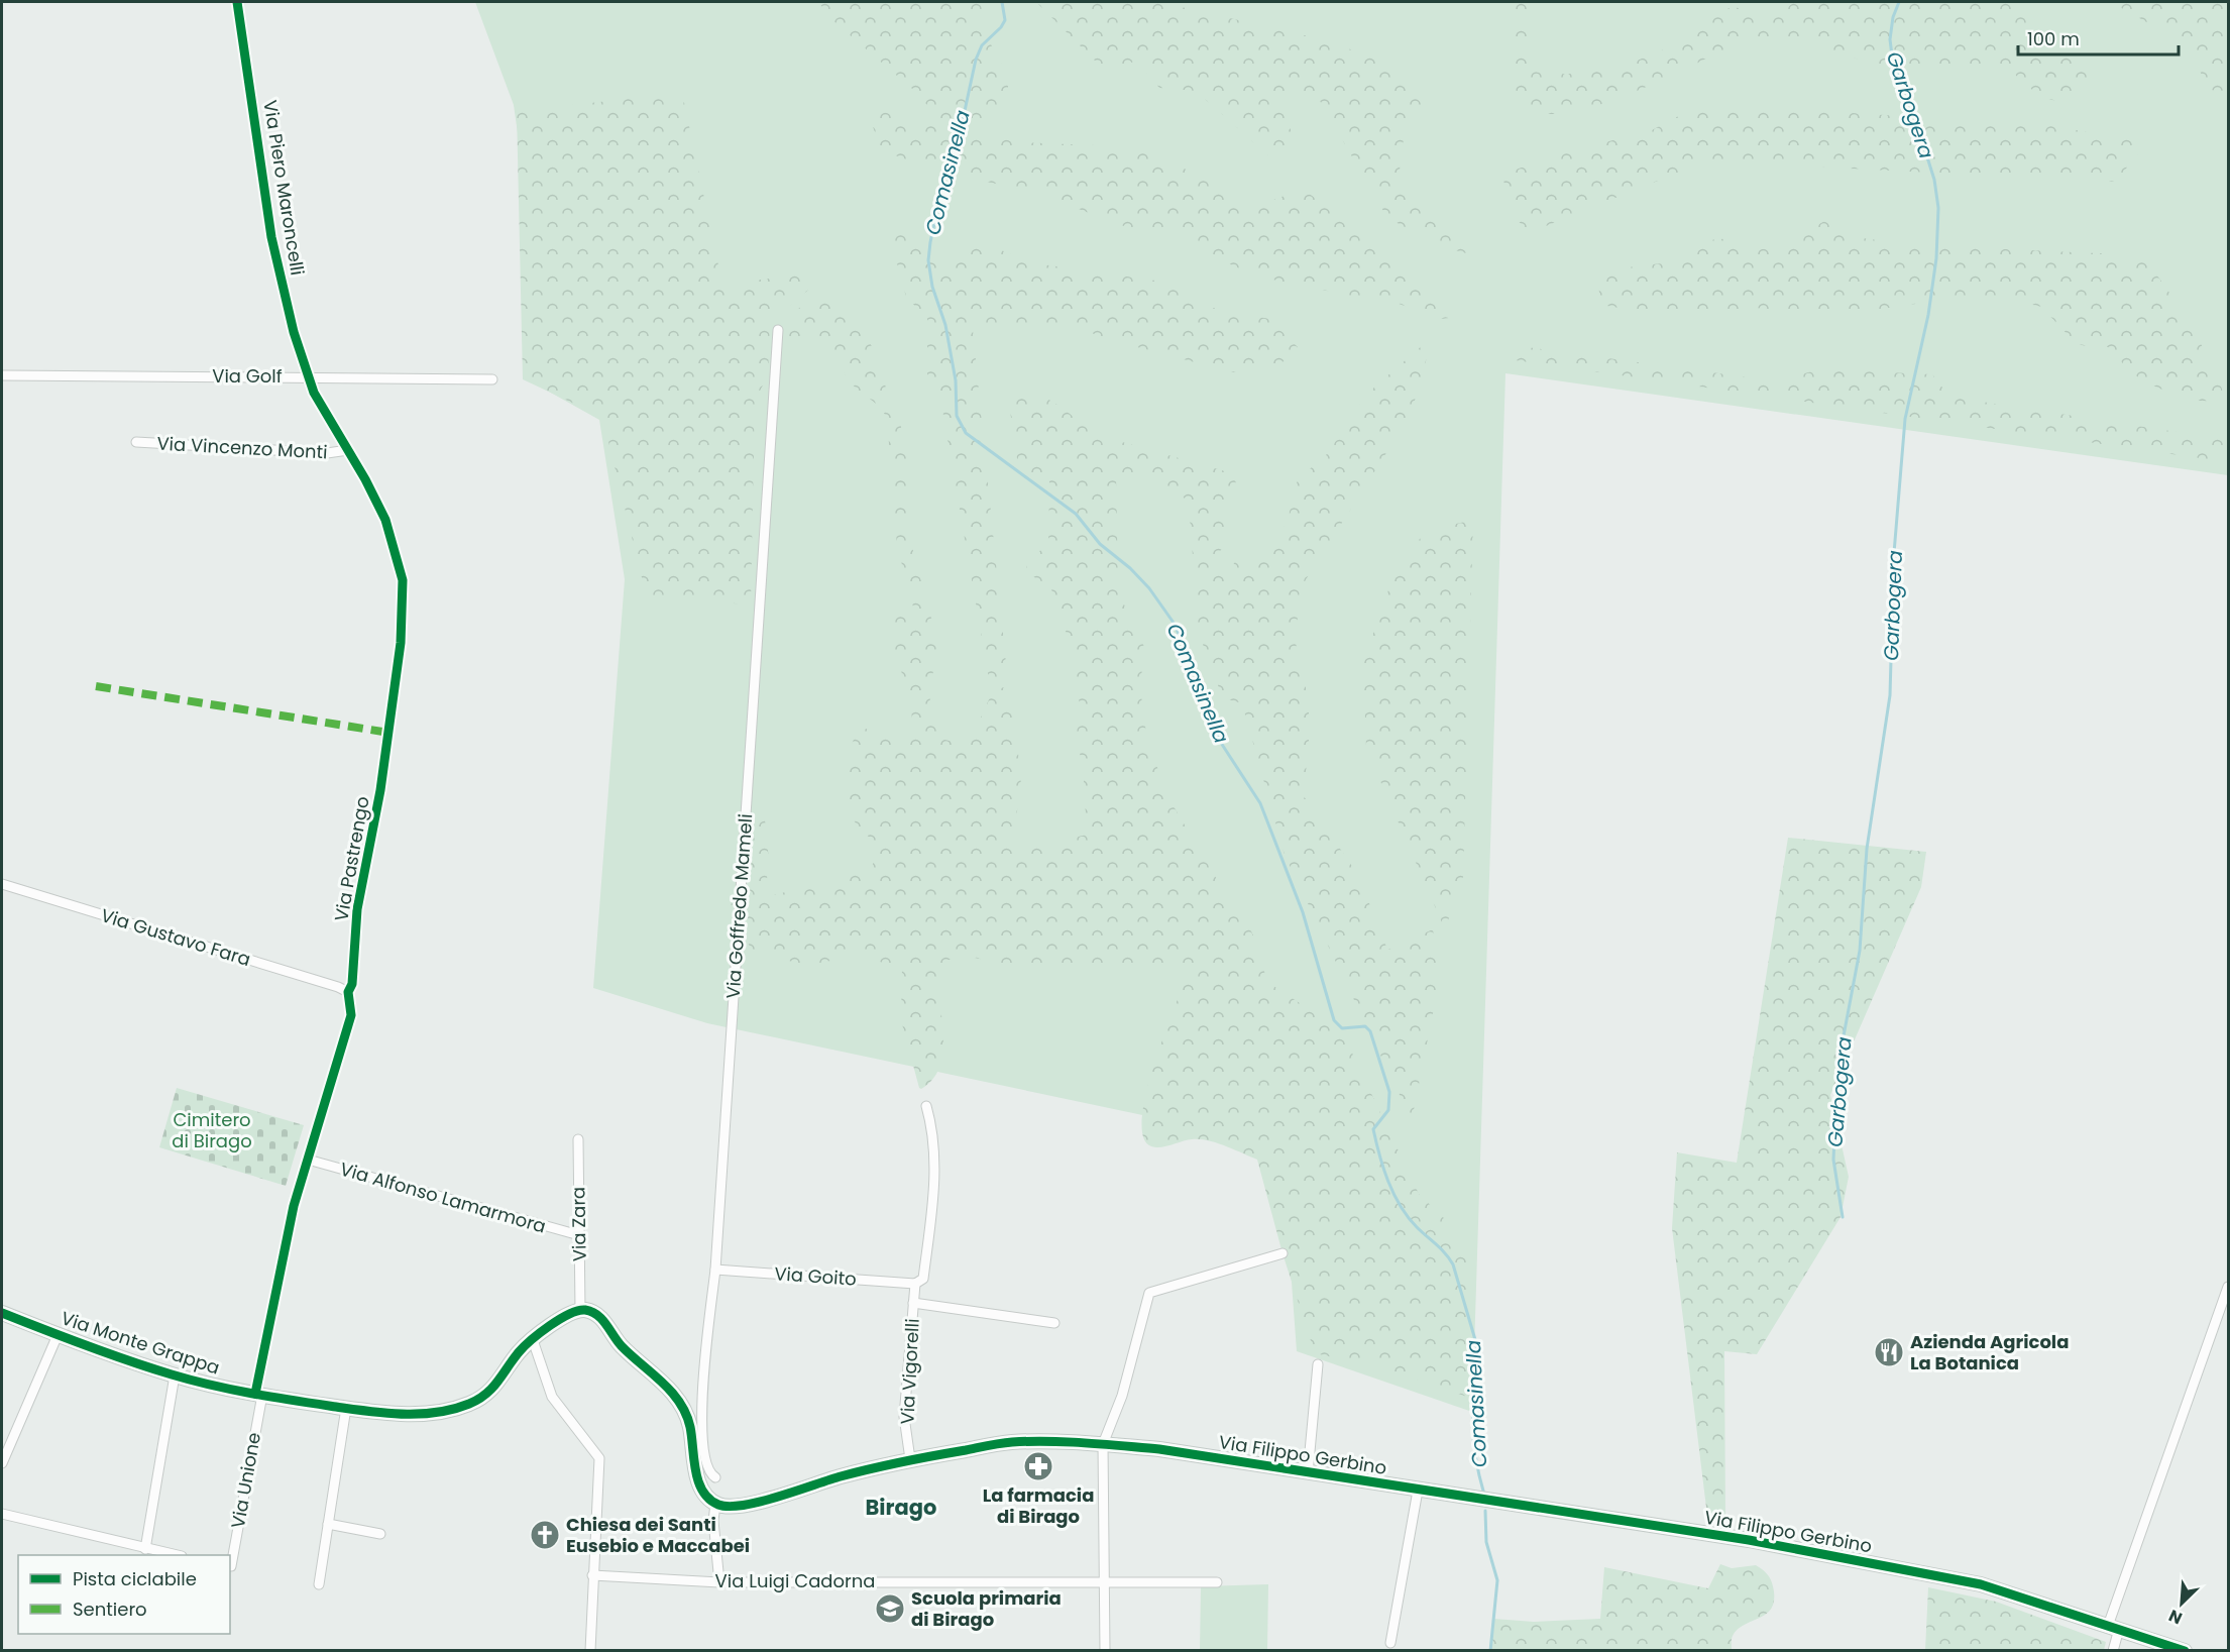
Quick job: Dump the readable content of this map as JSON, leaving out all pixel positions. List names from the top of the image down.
{
  "streets": {
    "street": [
      "Via Piero Maroncelli",
      "Via Golf",
      "Via Vincenzo Monti",
      "Via Pastrengo",
      "Via Goffredo Mameli",
      "Via Gustavo Fara",
      "Via Alfonso Lamarmora",
      "Via Zara",
      "Via Goito",
      "Via Monte Grappa",
      "Via Vigorelli",
      "Via Filippo Gerbino",
      "Via Unione",
      "Via Luigi Cadorna"
    ]
  },
  "crossings": [
    ["Via Piero Maroncelli", "Via Golf"],
    ["Via Piero Maroncelli", "Via Pastrengo"],
    ["Via Golf", "Via Pastrengo"],
    ["Via Vincenzo Monti", "Via Pastrengo"],
    ["Via Pastrengo", "Via Gustavo Fara"],
    ["Via Pastrengo", "Via Alfonso Lamarmora"],
    ["Via Pastrengo", "Via Monte Grappa"],
    ["Via Pastrengo", "Via Unione"],
    ["Via Goffredo Mameli", "Via Goito"],
    ["Via Alfonso Lamarmora", "Via Zara"],
    ["Via Goito", "Via Vigorelli"],
    ["Via Monte Grappa", "Via Unione"],
    ["Via Vigorelli", "Via Filippo Gerbino"]
  ],
  "districts": ["Birago"],
  "water": ["Garbogera", "Comasinella"],
  "parks": ["Cimitero di Birago"],
  "places": {
    "restaurant": ["Azienda Agricola La Botanica"],
    "pharmacy": ["La farmacia di Birago"],
    "church": ["Chiesa dei Santi Eusebio e Maccabei"],
    "school or university": ["Scuola primaria di Birago"]
  },
  "legend": ["Pista ciclabile", "Sentiero"],
  "scale_bar": "100 m",
  "north": "bottom left"
}
